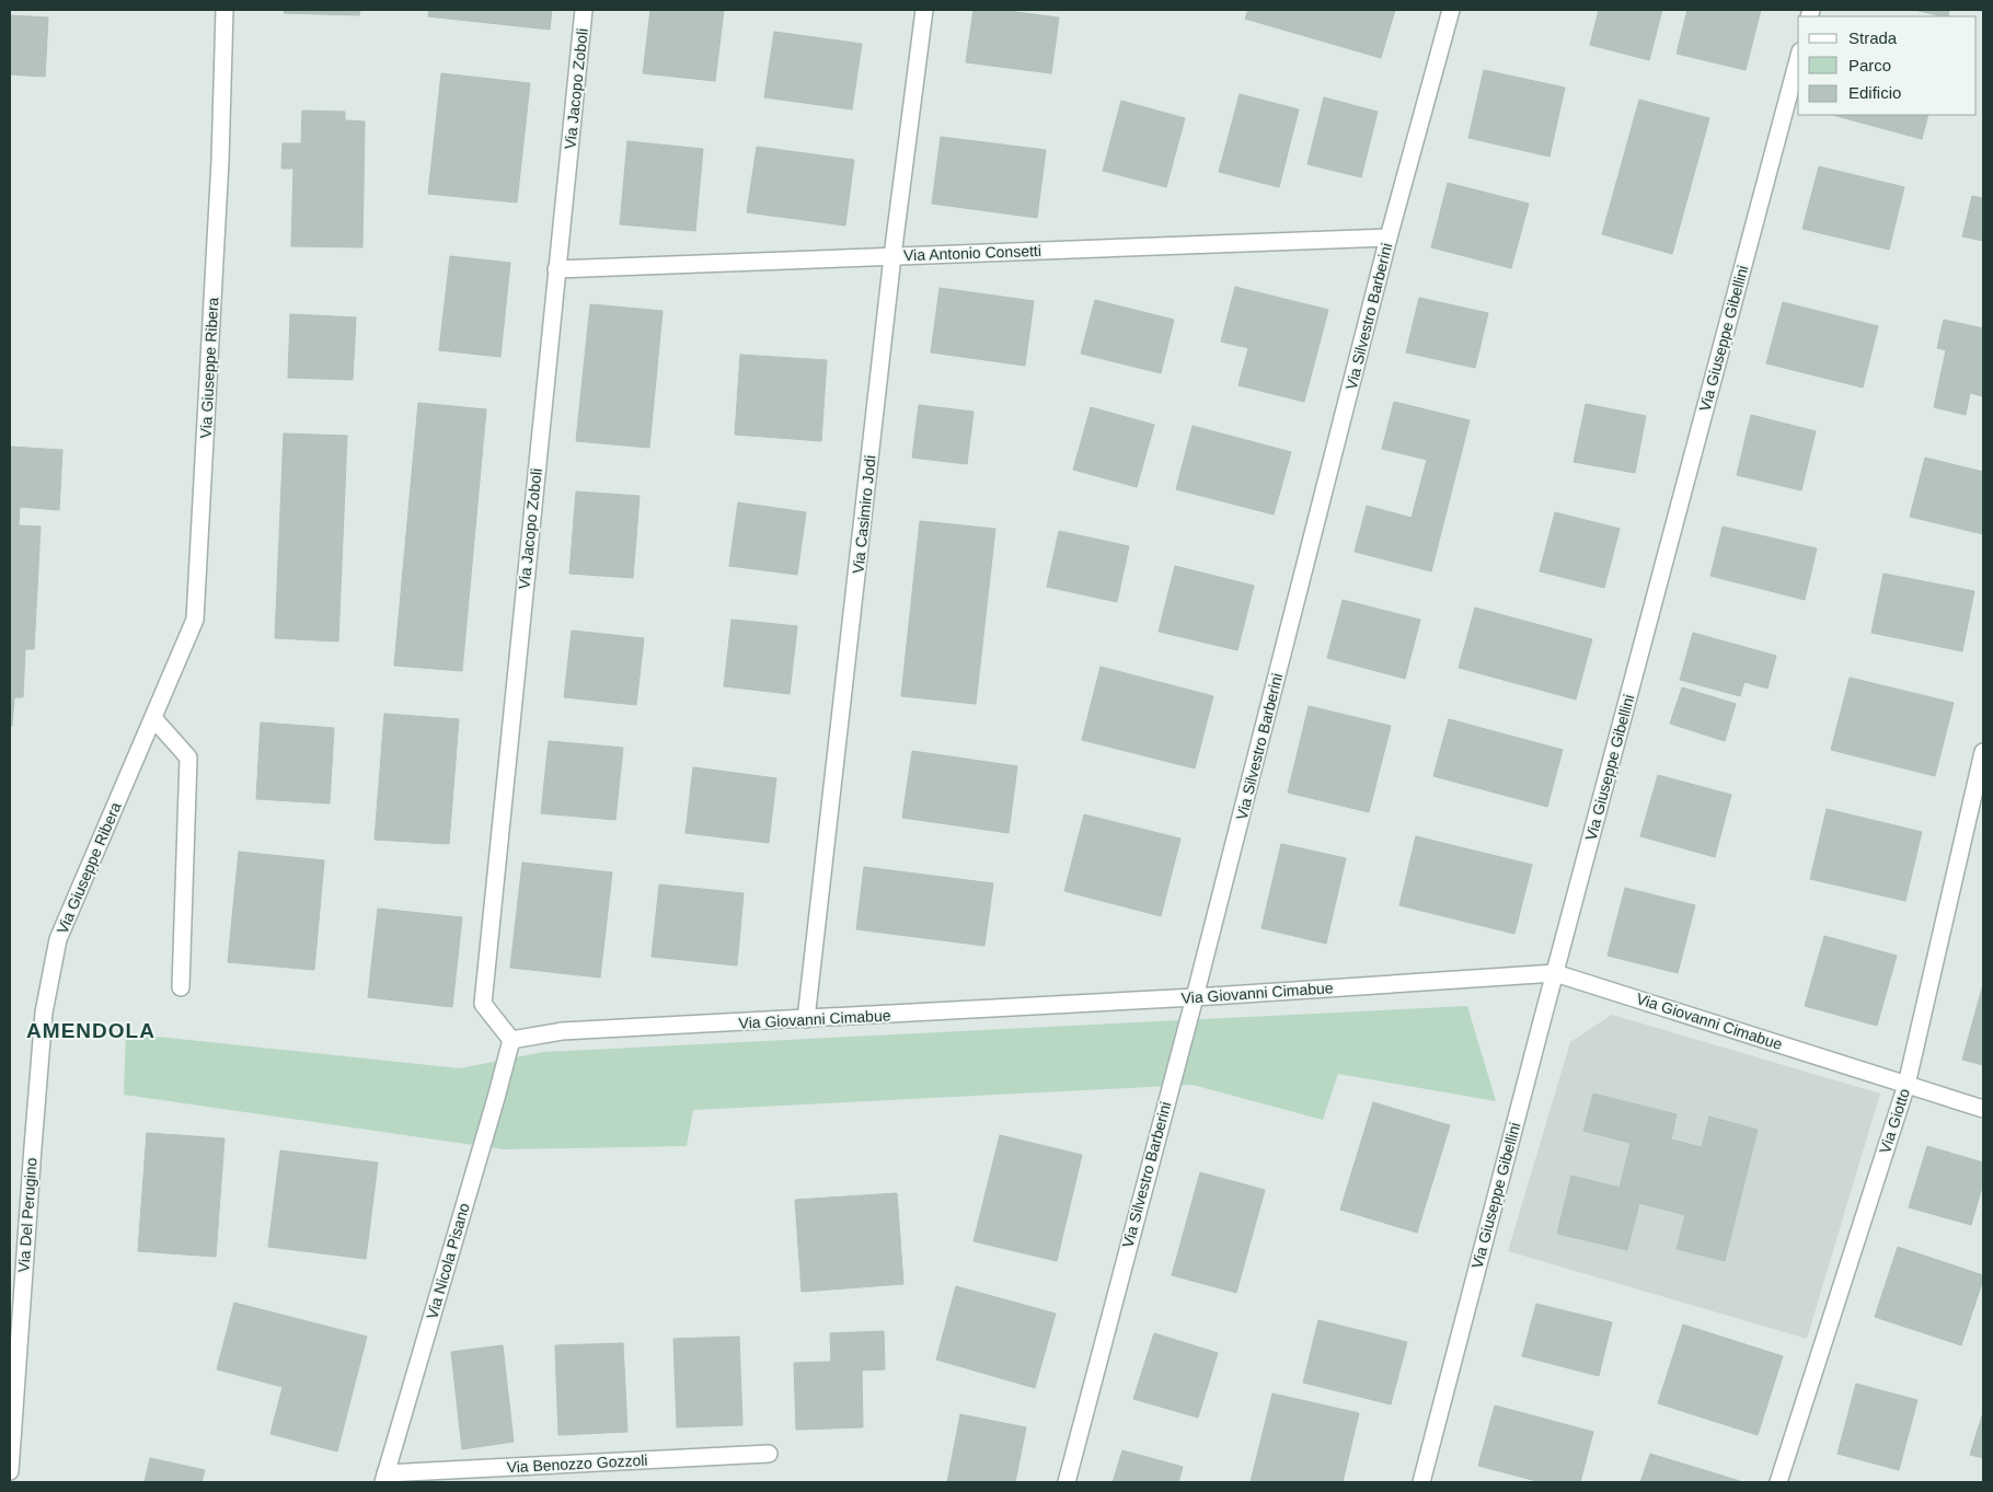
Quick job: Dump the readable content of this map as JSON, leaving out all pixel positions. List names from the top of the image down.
{
  "streets": {
    "street": [
      "Via Jacopo Zoboli",
      "Via Antonio Consetti",
      "Via Silvestro Barberini",
      "Via Giuseppe Gibellini",
      "Via Giuseppe Ribera",
      "Via Casimiro Jodi",
      "Via Giovanni Cimabue",
      "Via Giotto",
      "Via Del Perugino",
      "Via Nicola Pisano",
      "Via Benozzo Gozzoli"
    ]
  },
  "crossings": [
    ["Via Jacopo Zoboli", "Via Antonio Consetti"],
    ["Via Jacopo Zoboli", "Via Giovanni Cimabue"],
    ["Via Jacopo Zoboli", "Via Nicola Pisano"],
    ["Via Antonio Consetti", "Via Silvestro Barberini"],
    ["Via Antonio Consetti", "Via Casimiro Jodi"],
    ["Via Silvestro Barberini", "Via Giovanni Cimabue"],
    ["Via Giuseppe Gibellini", "Via Giovanni Cimabue"],
    ["Via Giuseppe Ribera", "Via Del Perugino"],
    ["Via Casimiro Jodi", "Via Giovanni Cimabue"],
    ["Via Giovanni Cimabue", "Via Giotto"],
    ["Via Giovanni Cimabue", "Via Nicola Pisano"],
    ["Via Nicola Pisano", "Via Benozzo Gozzoli"]
  ],
  "districts": ["AMENDOLA"],
  "legend": ["Strada", "Parco", "Edificio"]
}
